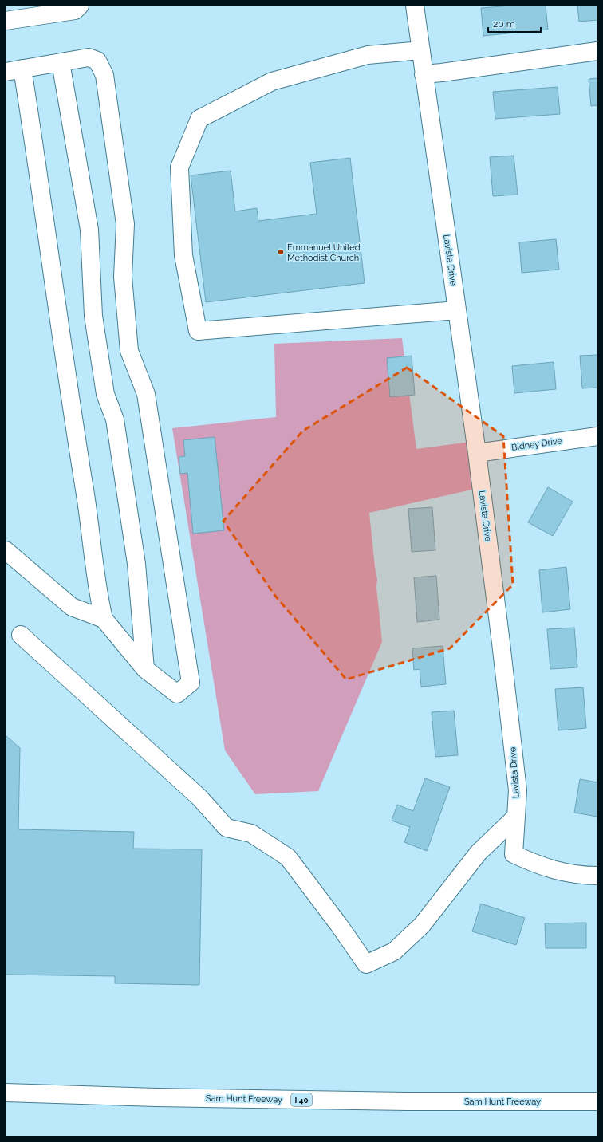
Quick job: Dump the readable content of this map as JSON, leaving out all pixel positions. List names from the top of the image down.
{
  "streets": {
    "main road": [
      "Lavista Drive",
      "Bidney Drive",
      "Sam Hunt Freeway",
      "I 40"
    ]
  },
  "crossings": [
    ["Lavista Drive", "Bidney Drive"]
  ],
  "places": ["Emmanuel United Methodist Church"],
  "scale_bar": "20 m"
}
